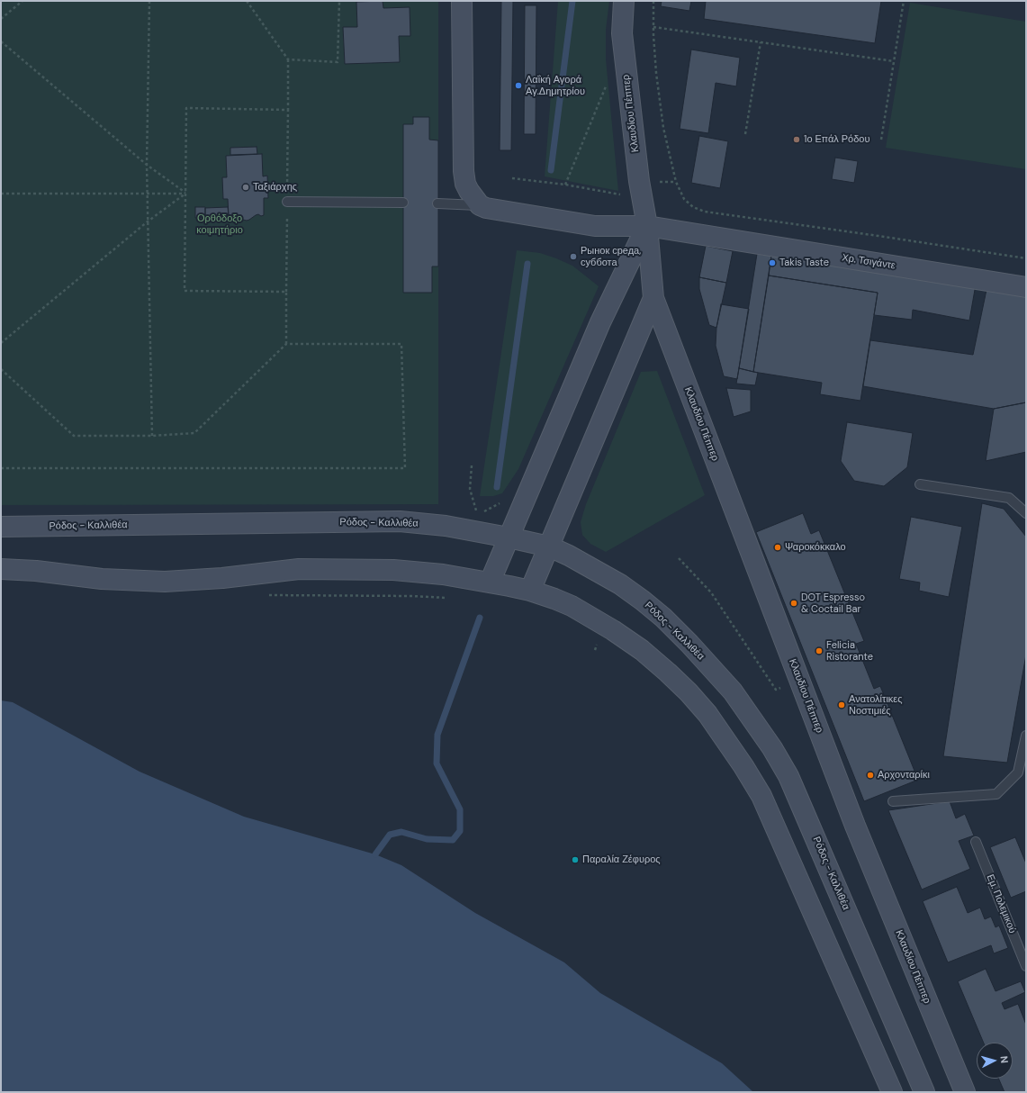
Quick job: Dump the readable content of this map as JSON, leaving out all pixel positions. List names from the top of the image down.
{
  "streets": {
    "main road": ["Κλαυδίου Πέππερ", "Χρ. Τσιγάντε", "Ρόδος - Καλλιθέα"],
    "lane": ["Εμ. Πολεμικού"]
  },
  "crossings": [
    ["Κλαυδίου Πέππερ", "Χρ. Τσιγάντε"]
  ],
  "parks": ["Ορθόδοξο κοιμητήριο"],
  "places": [
    "Λαΐκή Αγορά Αγ.Δημητρίου",
    "1ο Επάλ Ρόδου",
    "Ταξιάρχης",
    "Рынок среда, суббота",
    "Takis Taste",
    "Ψαροκόκκαλο",
    "DOT Espresso & Coctail Bar",
    "Felicia Ristorante",
    "Ανατολίτικες Νοστιμιές",
    "Αρχονταρίκι",
    "Παραλία Ζέφυρος"
  ],
  "north": "right"
}
